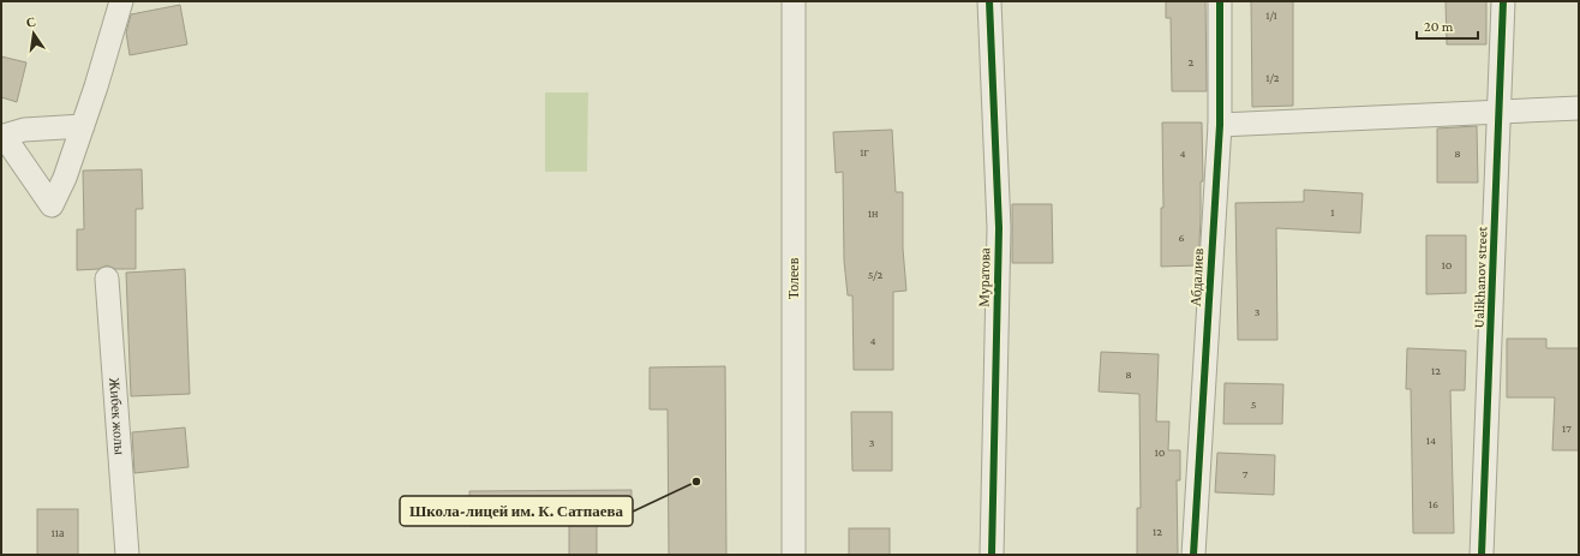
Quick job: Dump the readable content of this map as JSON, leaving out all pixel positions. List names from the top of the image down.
{
  "streets": {
    "street": [
      "Муратова",
      "Абдалиев",
      "Ualikhanov street",
      "Толеев",
      "Жибек жолы"
    ]
  },
  "places": ["Школа-лицей им. К. Сатпаева"],
  "house_numbers": [
    "1/1",
    "2",
    "1/2",
    "1г",
    "4",
    "8",
    "1",
    "1н",
    "6",
    "10",
    "5/2",
    "3",
    "4",
    "12",
    "8",
    "5",
    "17",
    "14",
    "3",
    "10",
    "7",
    "16",
    "12",
    "11а"
  ],
  "scale_bar": "20 m",
  "north": "top"
}
